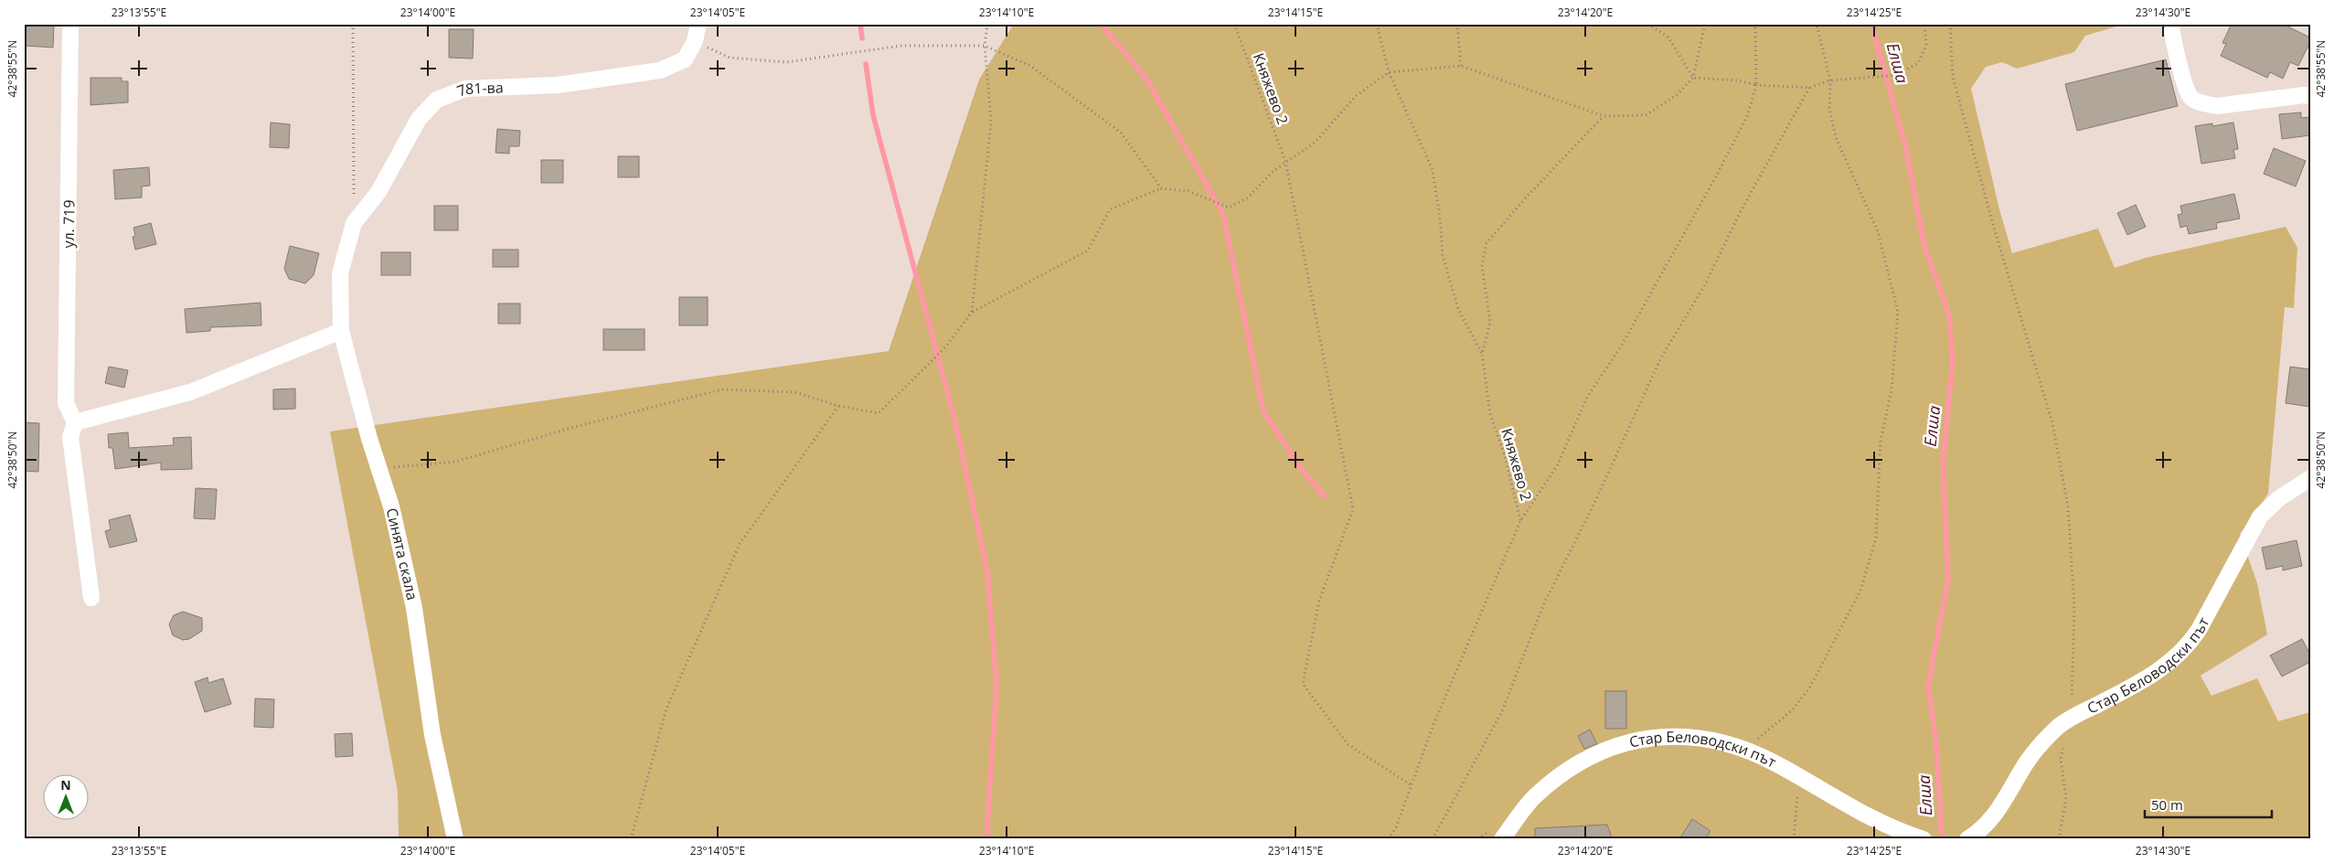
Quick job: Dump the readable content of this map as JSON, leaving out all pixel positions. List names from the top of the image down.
{
  "streets": {
    "street": [
      "781-ва",
      "ул. 719",
      "Синята скала",
      "Стар Беловодски път"
    ],
    "path": ["Княжево 2"]
  },
  "crossings": [
    ["781-ва", "Синята скала"]
  ],
  "water": ["Елша"],
  "scale_bar": "50 m",
  "north": "top",
  "coordinates": [
    "23°13'55\"E",
    "23°14'00\"E",
    "23°14'05\"E",
    "23°14'10\"E",
    "23°14'15\"E",
    "23°14'20\"E",
    "23°14'25\"E",
    "23°14'30\"E",
    "42°38'55\"N",
    "42°38'50\"N"
  ]
}
